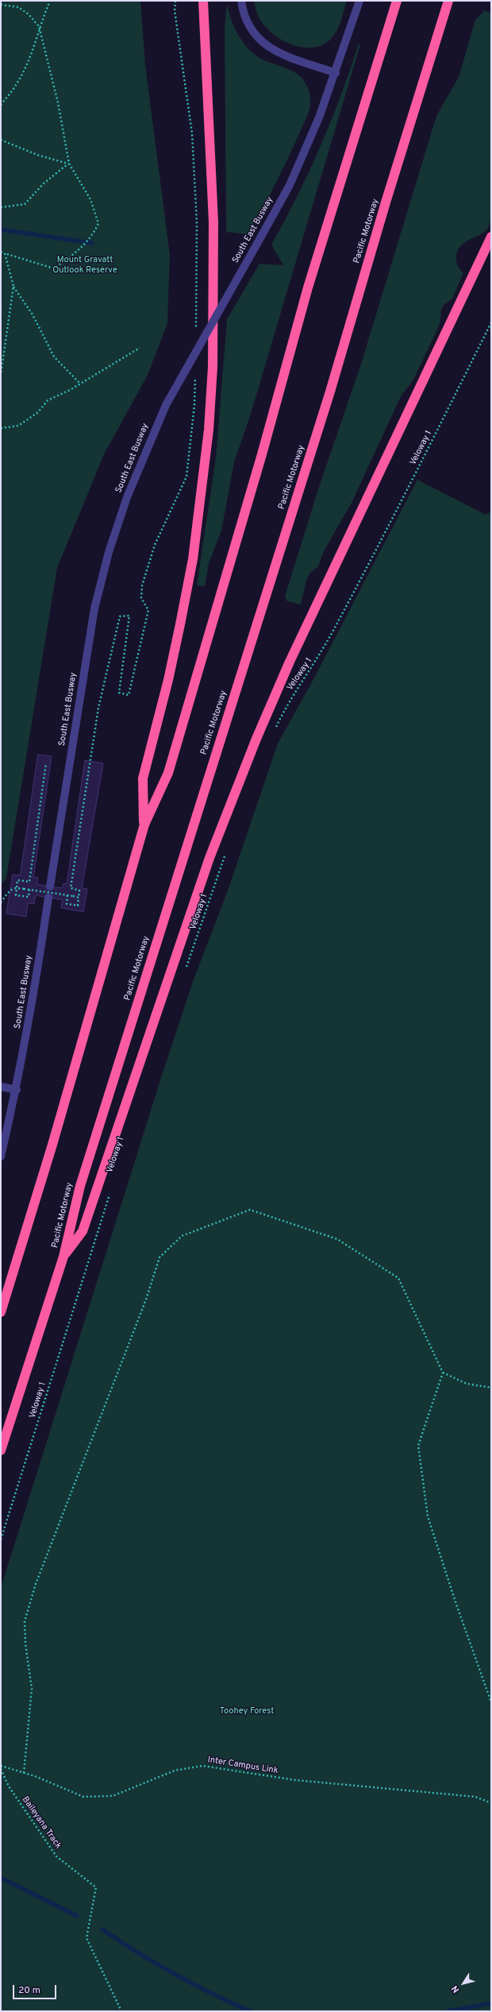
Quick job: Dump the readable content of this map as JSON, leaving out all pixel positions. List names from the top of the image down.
{
  "streets": {
    "highway": ["Pacific Motorway"],
    "lane": ["South East Busway"],
    "path": ["Veloway 1", "Inter Campus Link", "Baileyana Track"]
  },
  "parks": ["Mount Gravatt Outlook Reserve", "Toohey Forest"],
  "scale_bar": "20 m",
  "north": "bottom left"
}
